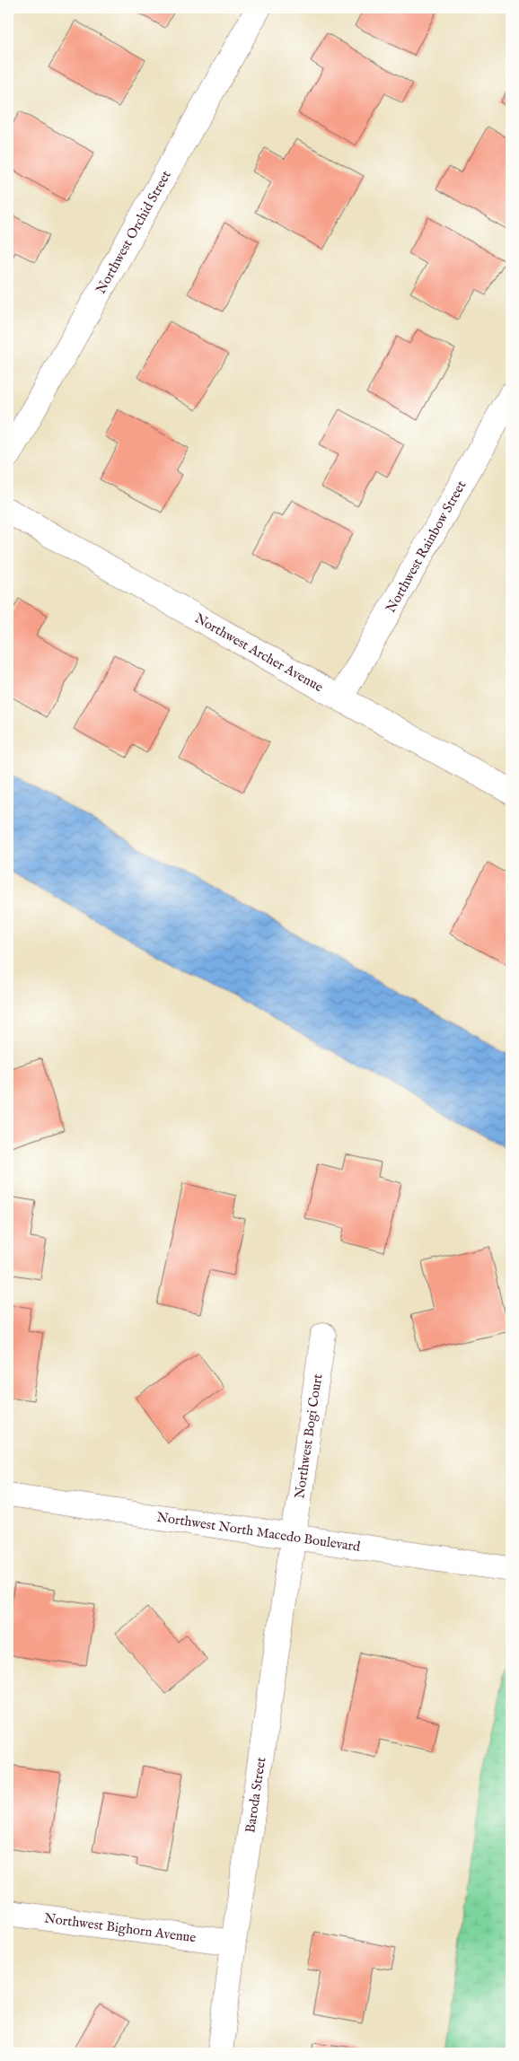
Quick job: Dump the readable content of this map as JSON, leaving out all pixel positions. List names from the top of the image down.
{
  "streets": {
    "street": [
      "Northwest Orchid Street",
      "Northwest Rainbow Street",
      "Northwest Archer Avenue",
      "Northwest Bogi Court",
      "Northwest North Macedo Boulevard",
      "Baroda Street",
      "Northwest Bighorn Avenue"
    ]
  },
  "crossings": [
    ["Northwest Rainbow Street", "Northwest Archer Avenue"],
    ["Northwest Bogi Court", "Northwest North Macedo Boulevard"],
    ["Northwest Bogi Court", "Baroda Street"],
    ["Northwest North Macedo Boulevard", "Baroda Street"],
    ["Baroda Street", "Northwest Bighorn Avenue"]
  ]
}
